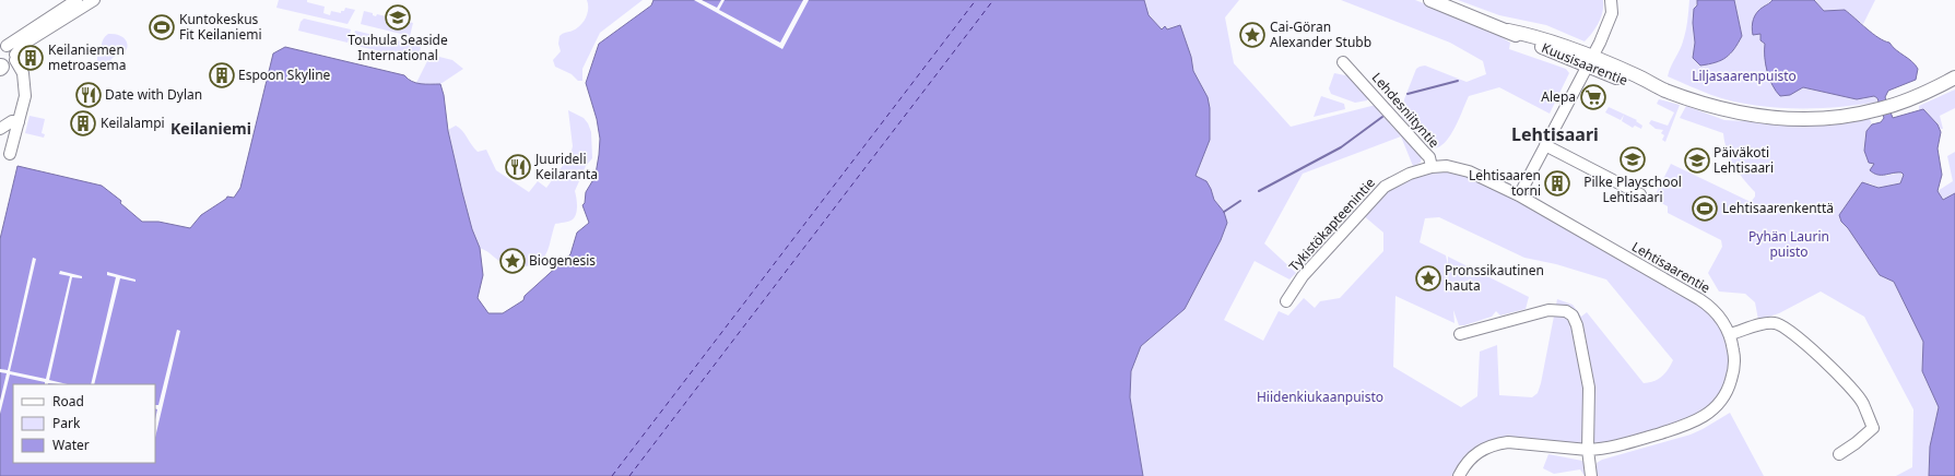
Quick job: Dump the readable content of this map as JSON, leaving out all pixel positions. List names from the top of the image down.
{
  "streets": {
    "main road": ["Kuusisaarentie"],
    "street": ["Lehdesniityntie", "Tykistökapteenintie", "Lehtisaarentie"]
  },
  "crossings": [
    ["Lehdesniityntie", "Tykistökapteenintie"],
    ["Lehdesniityntie", "Lehtisaarentie"]
  ],
  "districts": ["Keilaniemi", "Lehtisaari"],
  "parks": ["Liljasaarenpuisto", "Pyhän Laurin puisto", "Hiidenkiukaanpuisto"],
  "places": {
    "school or university": ["Touhula Seaside International", "Pilke Playschool Lehtisaari", "Päiväkoti Lehtisaari"],
    "sports": ["Kuntokeskus Fit Keilaniemi", "Lehtisaarenkenttä"],
    "place": ["Cai-Göran Alexander Stubb", "Biogenesis", "Pronssikautinen hauta"],
    "building": [
      "Keilaniemen metroasema",
      "Espoon Skyline",
      "Keilalampi",
      "Lehtisaaren torni"
    ],
    "restaurant": ["Date with Dylan", "Juurideli Keilaranta"],
    "supermarket": ["Alepa"]
  },
  "legend": ["Road", "Park", "Water"]
}
